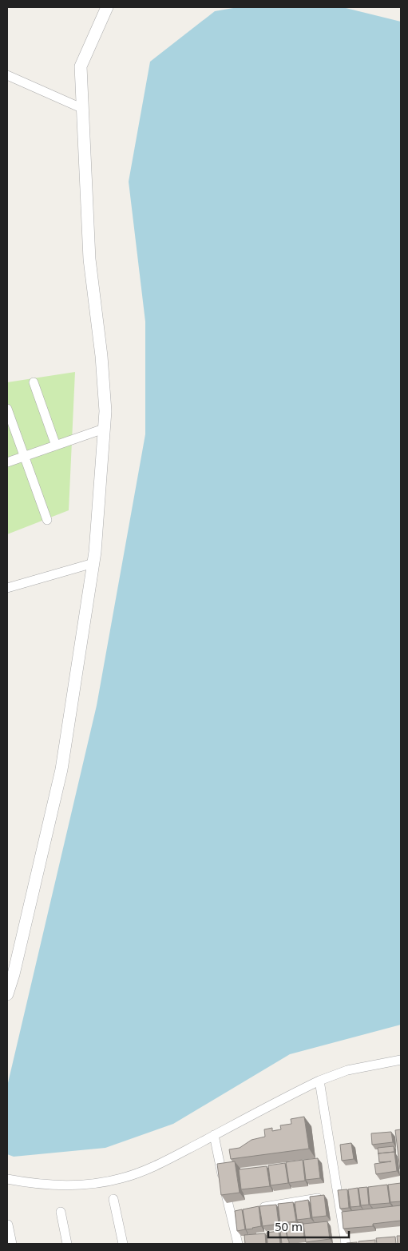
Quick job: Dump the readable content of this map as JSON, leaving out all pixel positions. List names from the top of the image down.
{
  "scale_bar": "50 m"
}
